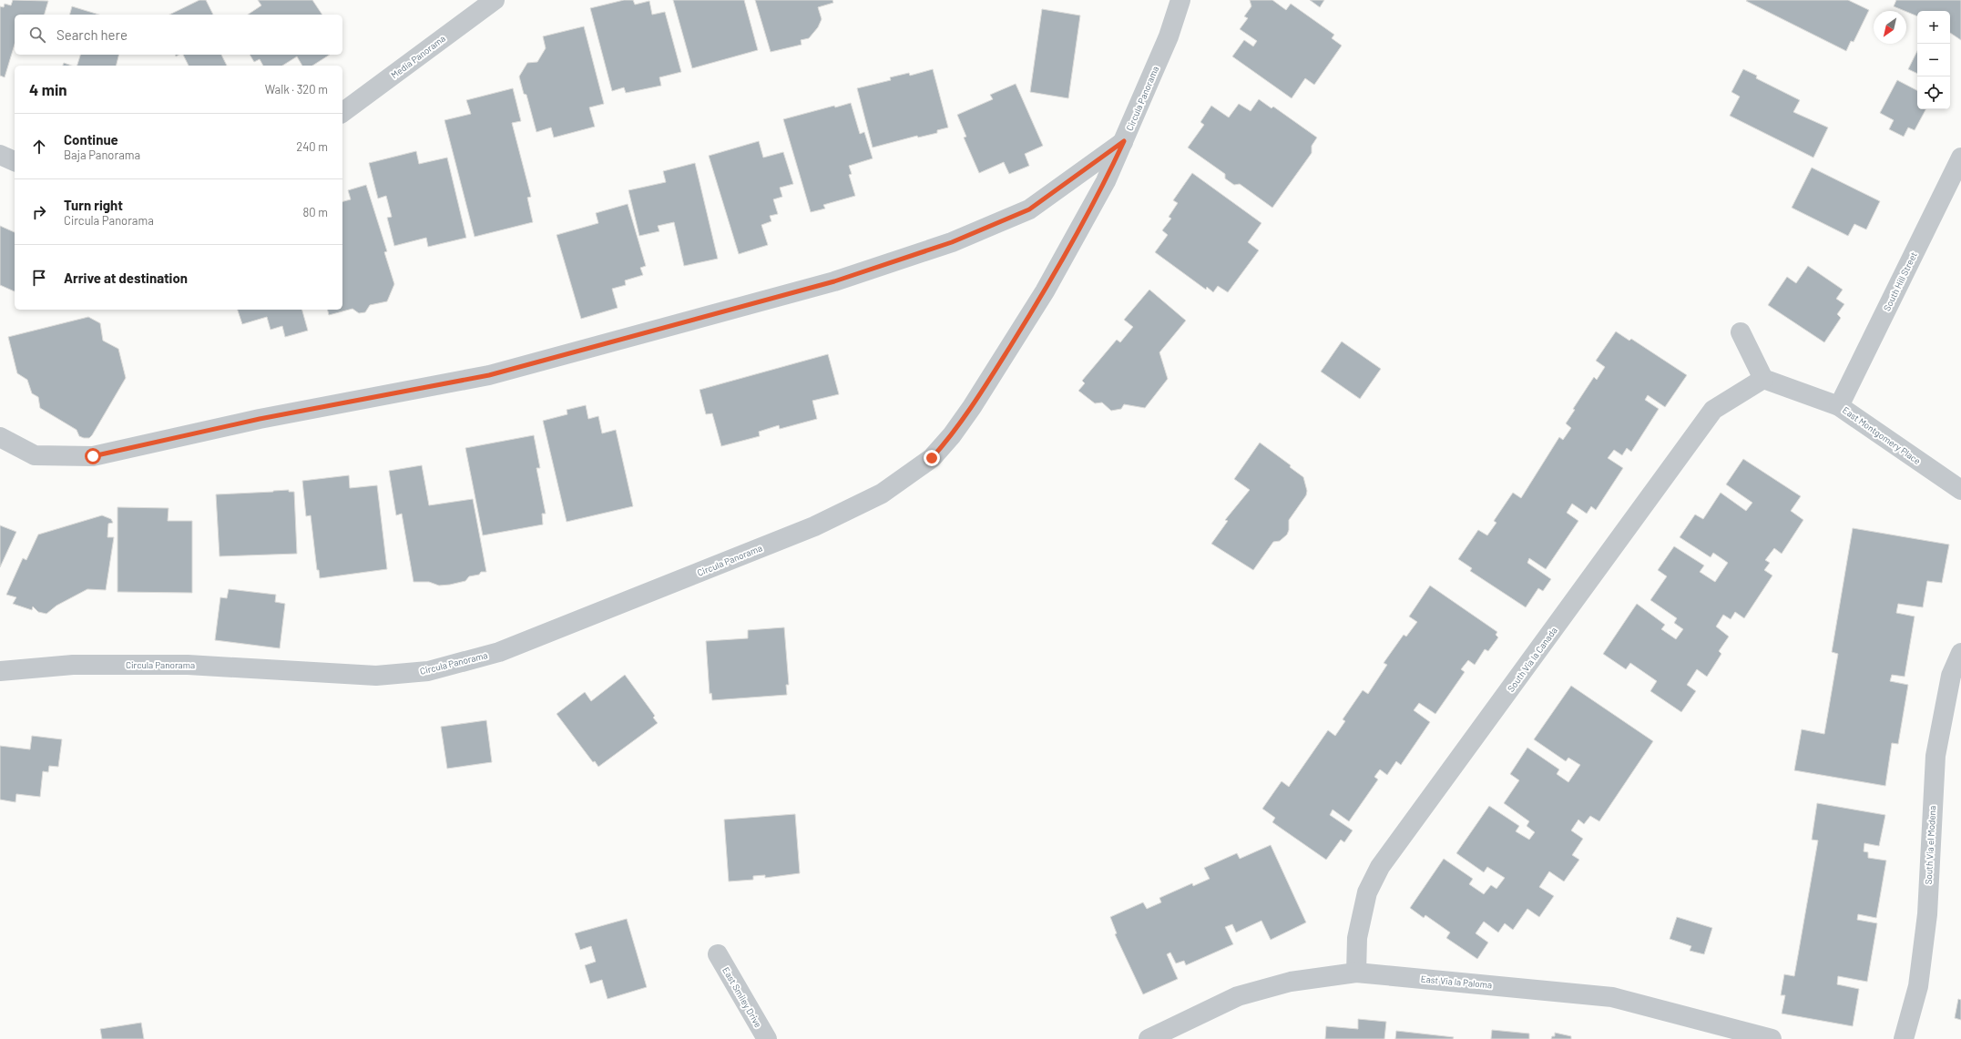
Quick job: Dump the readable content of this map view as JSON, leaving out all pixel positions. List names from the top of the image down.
{
  "streets": {
    "street": [
      "Media Panorama",
      "Circula Panorama",
      "South Hill Street",
      "East Montgomery Place",
      "South Via la Canada",
      "South Via el Modena",
      "East Via la Paloma",
      "East Smiley Drive"
    ]
  },
  "crossings": [
    ["South Hill Street", "East Montgomery Place"],
    ["East Montgomery Place", "South Via la Canada"],
    ["South Via la Canada", "East Via la Paloma"]
  ],
  "north": "bottom left",
  "page": {
    "map_buttons": ["+", "−"],
    "search": "Search here",
    "heading": ["4 min", "Walk · 320 m"],
    "list": [
      ["Continue", "Baja Panorama", "240 m"],
      ["Turn right", "Circula Panorama", "80 m"],
      "Arrive at destination"
    ]
  }
}
